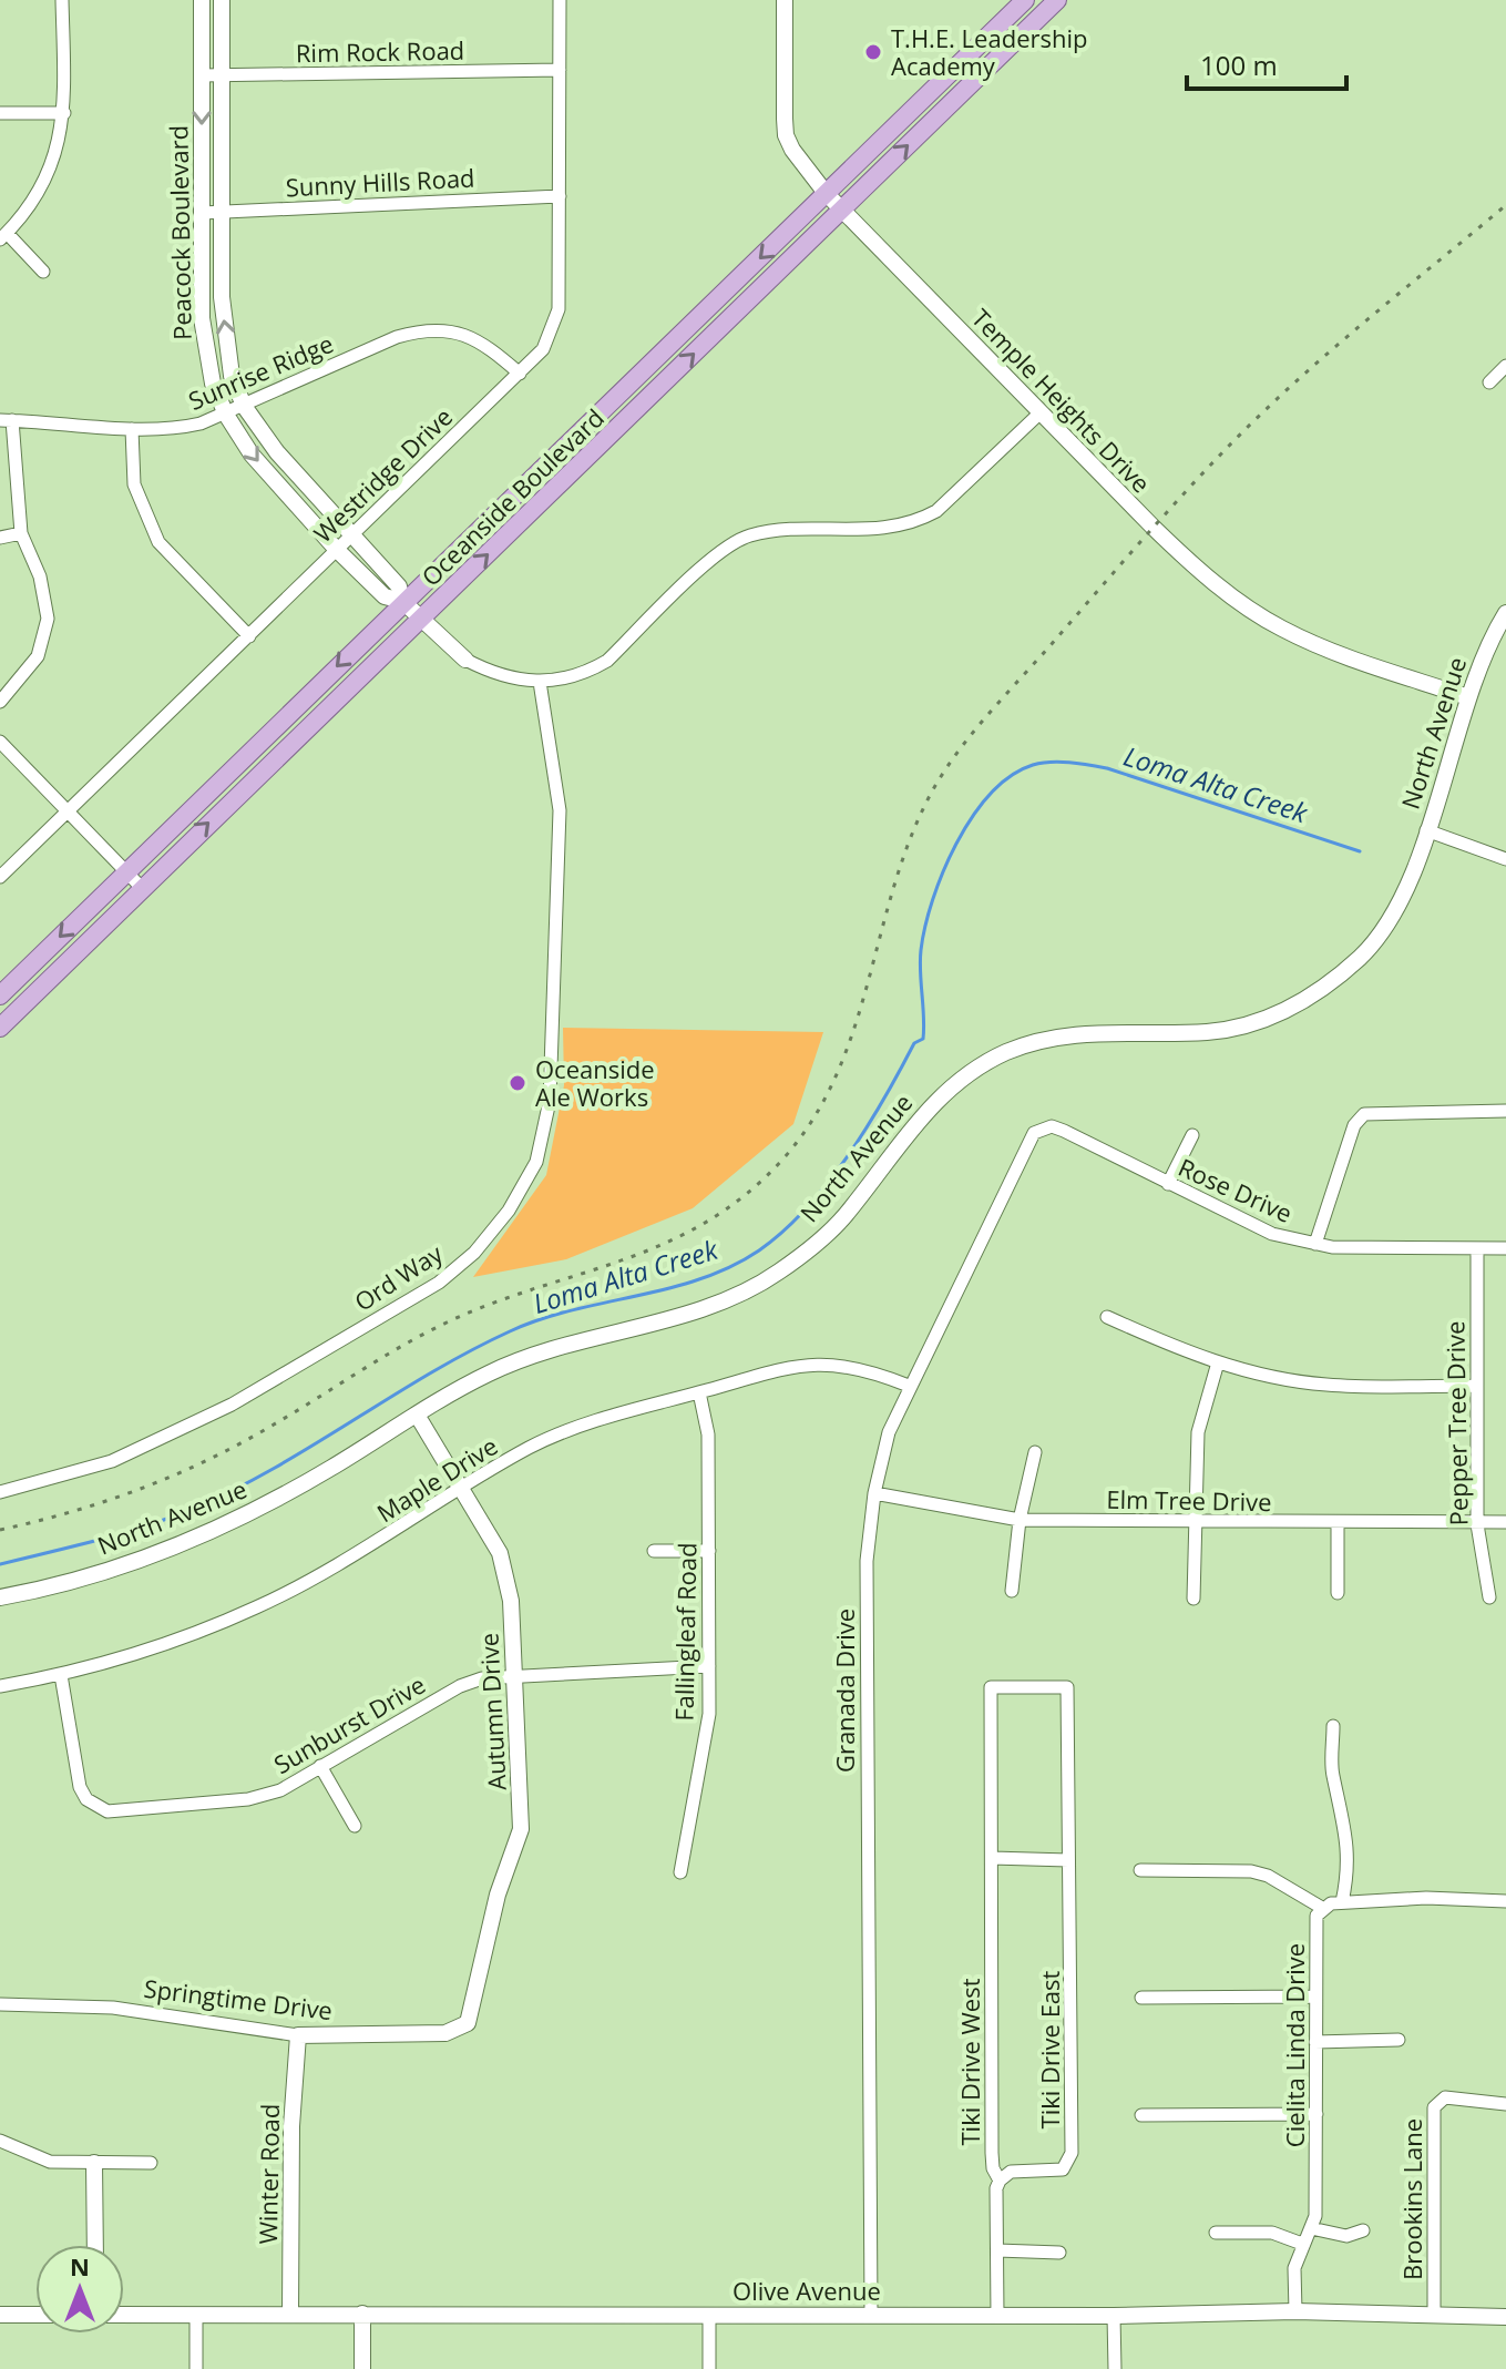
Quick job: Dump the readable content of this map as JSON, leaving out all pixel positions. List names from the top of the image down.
{
  "streets": {
    "main road": ["Oceanside Boulevard"],
    "street": [
      "Rim Rock Road",
      "Sunny Hills Road",
      "Peacock Boulevard",
      "Sunrise Ridge",
      "Temple Heights Drive",
      "Westridge Drive",
      "North Avenue",
      "Rose Drive",
      "Ord Way",
      "Pepper Tree Drive",
      "Maple Drive",
      "Elm Tree Drive",
      "Fallingleaf Road",
      "Granada Drive",
      "Autumn Drive",
      "Sunburst Drive",
      "Springtime Drive",
      "Cielita Linda Drive",
      "Tiki Drive East",
      "Tiki Drive West",
      "Winter Road",
      "Brookins Lane",
      "Olive Avenue"
    ]
  },
  "crossings": [
    ["Rim Rock Road", "Peacock Boulevard"],
    ["Rim Rock Road", "Westridge Drive"],
    ["Sunny Hills Road", "Peacock Boulevard"],
    ["Sunny Hills Road", "Westridge Drive"],
    ["Peacock Boulevard", "Sunrise Ridge"],
    ["Peacock Boulevard", "Temple Heights Drive"],
    ["Peacock Boulevard", "Westridge Drive"],
    ["Peacock Boulevard", "Oceanside Boulevard"],
    ["Peacock Boulevard", "Ord Way"],
    ["Sunrise Ridge", "Westridge Drive"],
    ["Temple Heights Drive", "Oceanside Boulevard"],
    ["Temple Heights Drive", "North Avenue"],
    ["North Avenue", "Autumn Drive"],
    ["Rose Drive", "Pepper Tree Drive"],
    ["Rose Drive", "Granada Drive"],
    ["Pepper Tree Drive", "Elm Tree Drive"],
    ["Maple Drive", "Fallingleaf Road"],
    ["Maple Drive", "Granada Drive"],
    ["Maple Drive", "Autumn Drive"],
    ["Maple Drive", "Sunburst Drive"],
    ["Elm Tree Drive", "Granada Drive"],
    ["Fallingleaf Road", "Sunburst Drive"],
    ["Granada Drive", "Olive Avenue"],
    ["Autumn Drive", "Sunburst Drive"],
    ["Autumn Drive", "Springtime Drive"],
    ["Springtime Drive", "Winter Road"],
    ["Cielita Linda Drive", "Olive Avenue"],
    ["Tiki Drive East", "Tiki Drive West"],
    ["Tiki Drive West", "Olive Avenue"],
    ["Winter Road", "Olive Avenue"],
    ["Brookins Lane", "Olive Avenue"]
  ],
  "water": ["Loma Alta Creek"],
  "places": ["T.H.E. Leadership Academy", "Oceanside Ale Works"],
  "scale_bar": "100 m",
  "north": "top"
}
